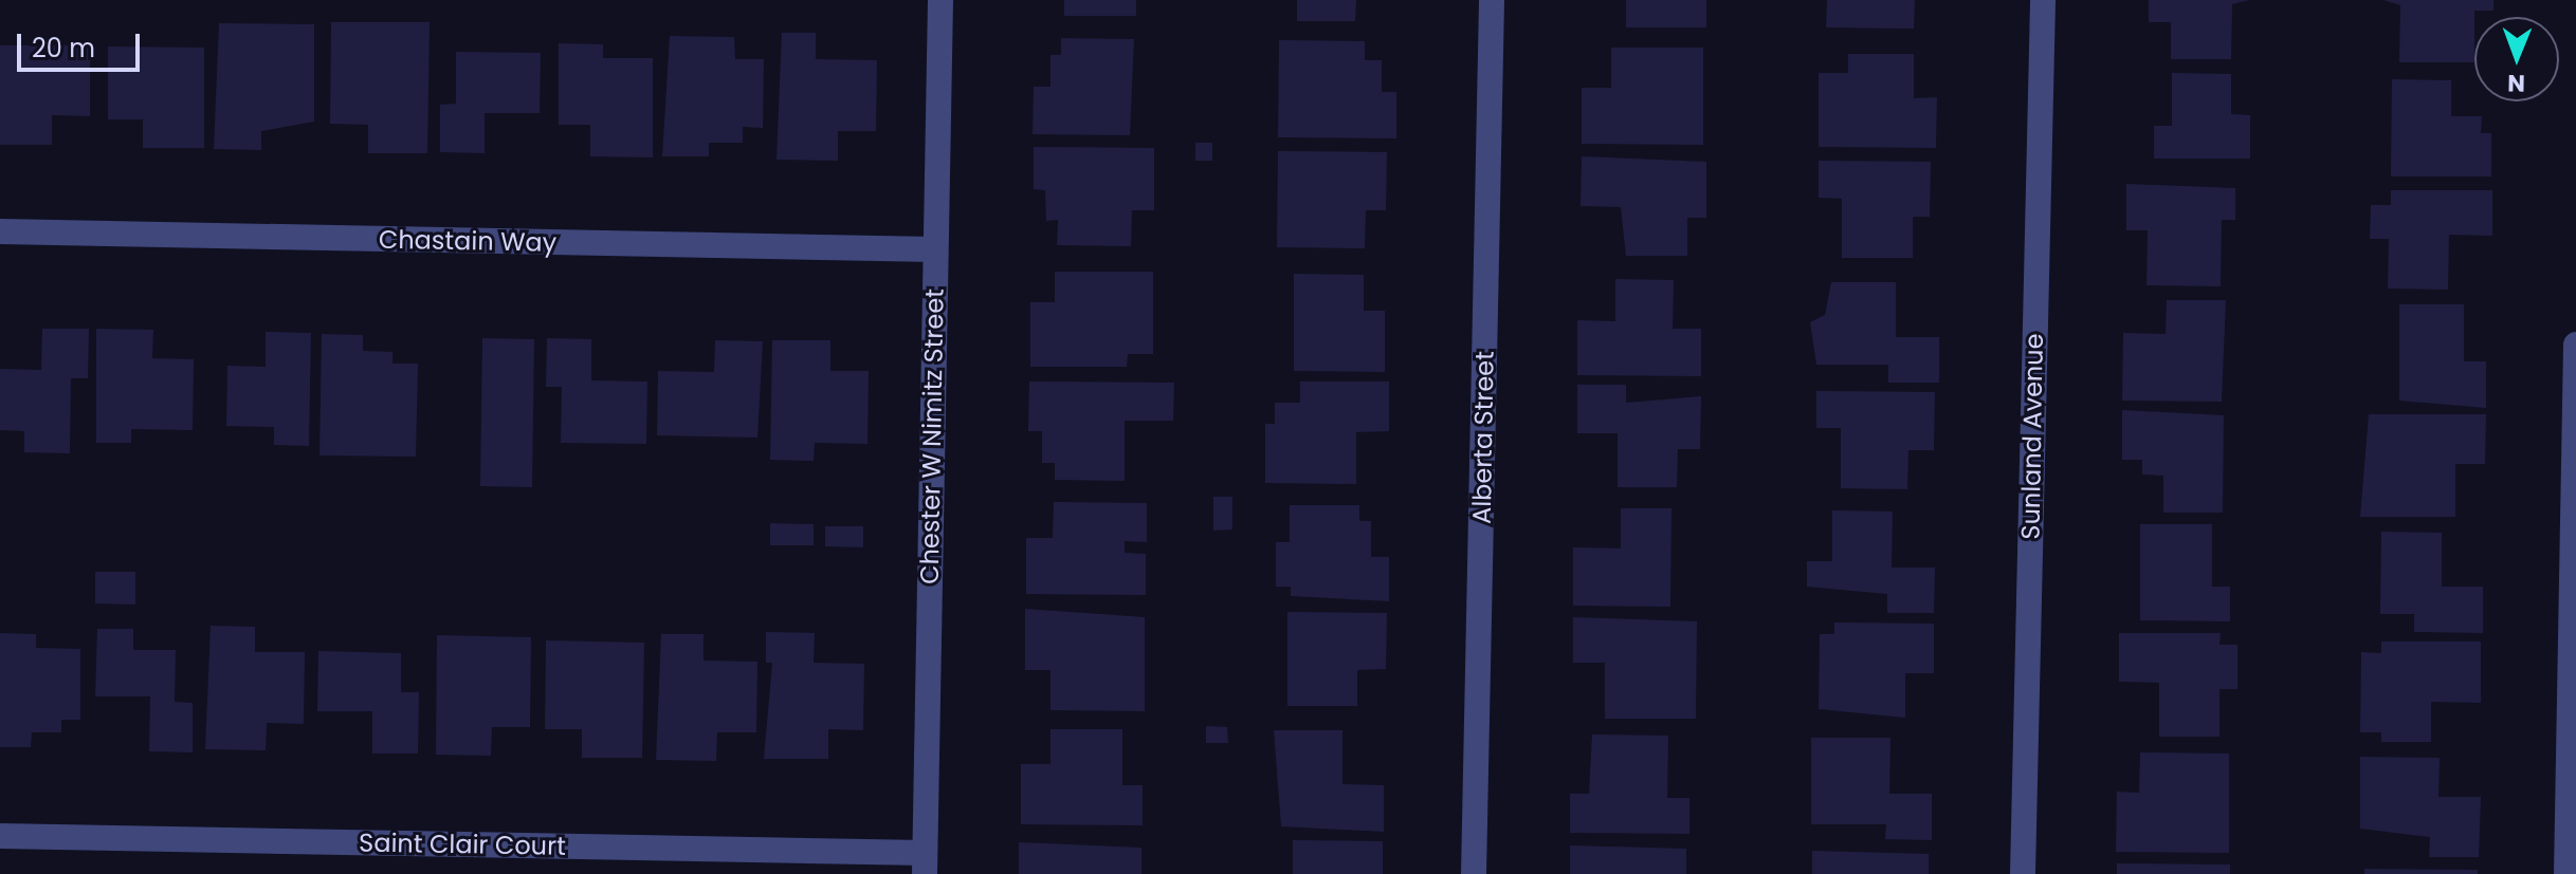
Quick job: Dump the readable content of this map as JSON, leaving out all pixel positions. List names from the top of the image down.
{
  "streets": {
    "street": [
      "Chastain Way",
      "Chester W Nimitz Street",
      "Sunland Avenue",
      "Alberta Street",
      "Saint Clair Court"
    ]
  },
  "crossings": [
    ["Chastain Way", "Chester W Nimitz Street"],
    ["Chester W Nimitz Street", "Saint Clair Court"]
  ],
  "scale_bar": "20 m",
  "north": "bottom"
}
